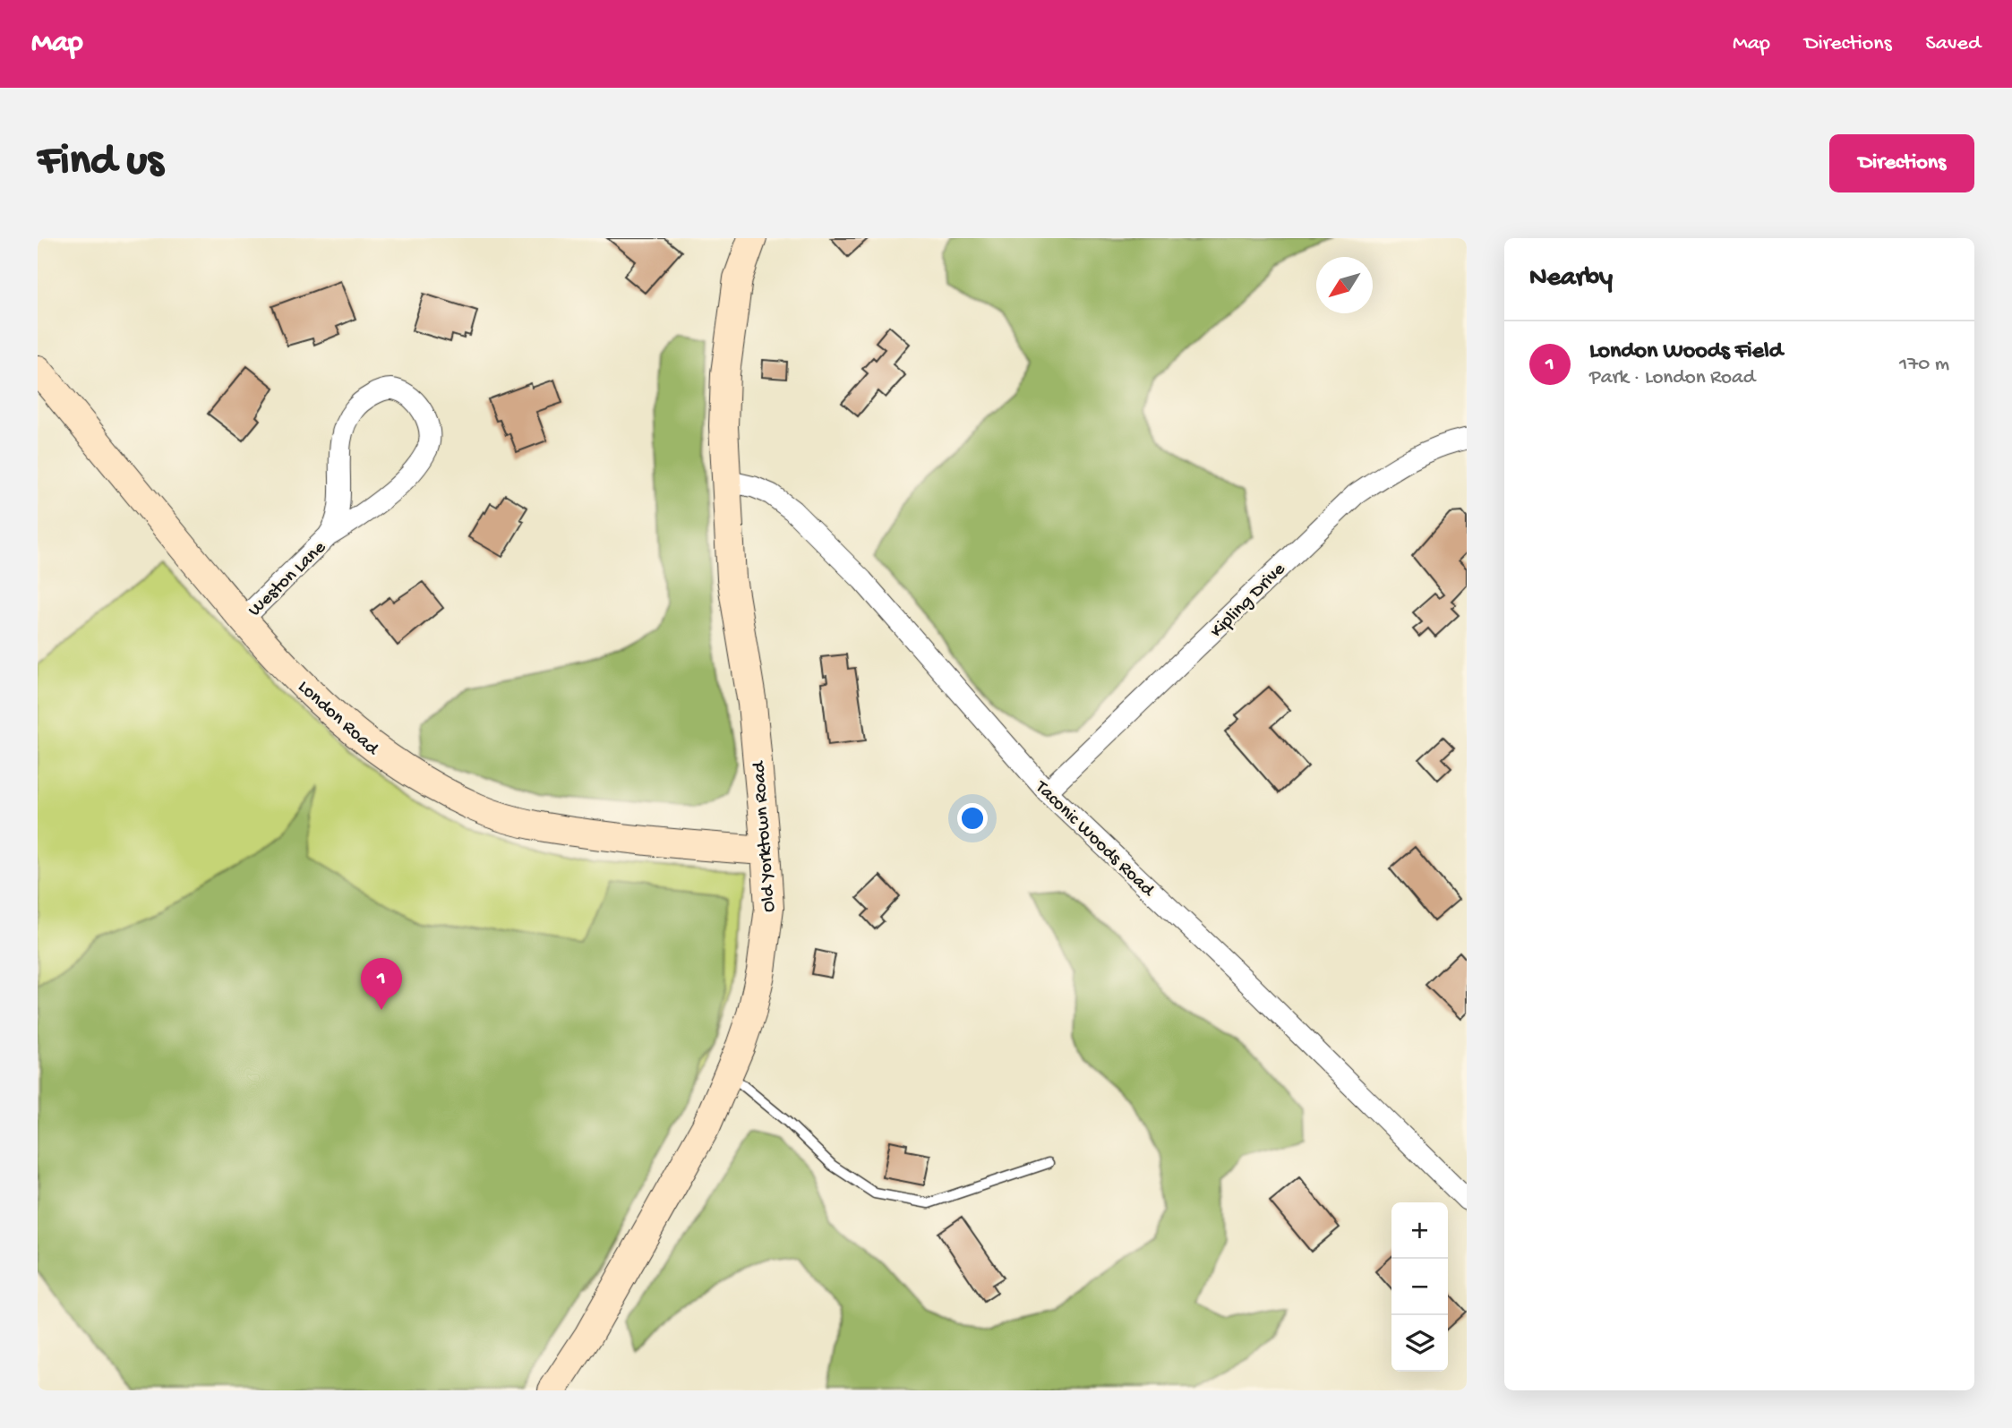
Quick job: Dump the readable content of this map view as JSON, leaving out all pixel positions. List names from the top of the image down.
{
  "streets": {
    "main road": ["London Road", "Old Yorktown Road"],
    "street": ["Weston Lane", "Kipling Drive", "Taconic Woods Road"]
  },
  "crossings": [
    ["Weston Lane", "London Road"],
    ["Kipling Drive", "Taconic Woods Road"],
    ["London Road", "Old Yorktown Road"],
    ["Old Yorktown Road", "Taconic Woods Road"]
  ],
  "north": "bottom left",
  "page": {
    "header": "Map",
    "nav": ["Map", "Directions", "Saved"],
    "buttons": "Directions",
    "title": "Find us",
    "heading": "Nearby",
    "list": [
      {
        "mark": "1",
        "name": "London Woods Field",
        "note": "Park · London Road",
        "value": "170 m"
      }
    ],
    "pins": "1",
    "map_buttons": ["+", "−"]
  }
}
